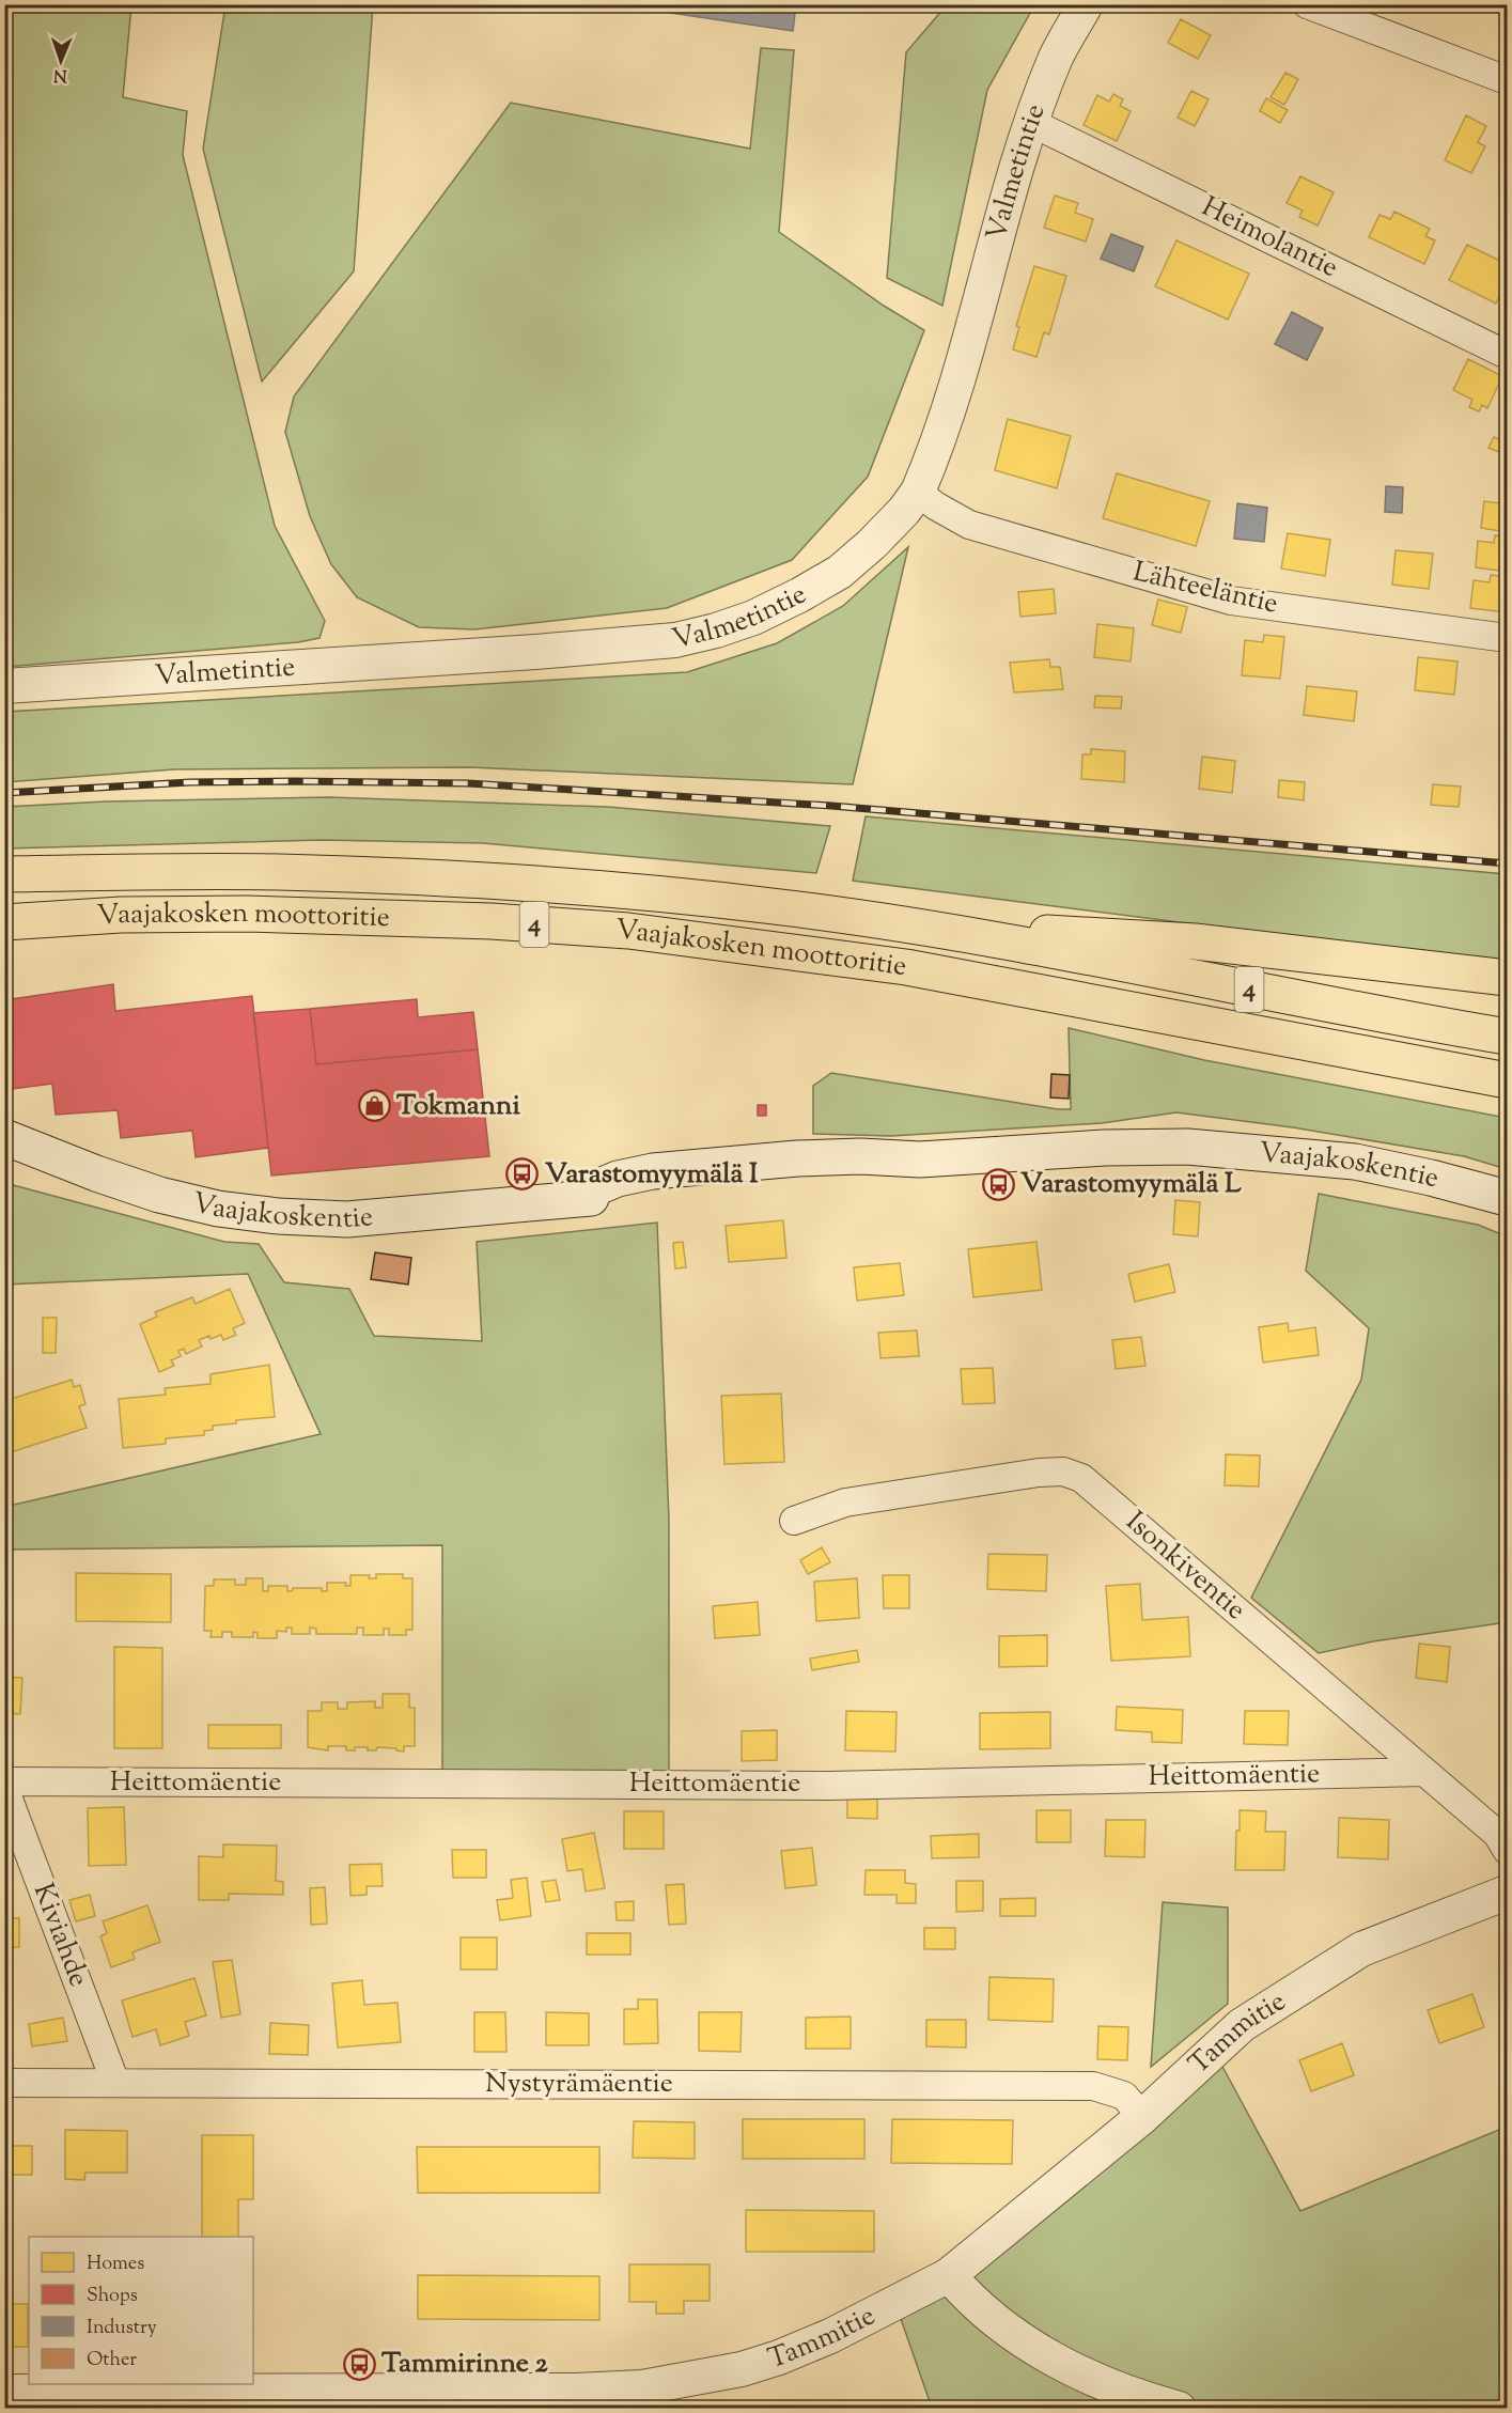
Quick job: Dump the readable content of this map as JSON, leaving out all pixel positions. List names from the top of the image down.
{
  "streets": {
    "highway": ["Vaajakosken moottoritie", "4"],
    "main road": ["Vaajakoskentie"],
    "street": [
      "Valmetintie",
      "Heimolantie",
      "Lähteeläntie",
      "Isonkiventie",
      "Heittomäentie",
      "Kiviahde",
      "Tammitie",
      "Nystyrämäentie"
    ]
  },
  "crossings": [
    ["Valmetintie", "Heimolantie"],
    ["Valmetintie", "Lähteeläntie"],
    ["Isonkiventie", "Heittomäentie"],
    ["Kiviahde", "Nystyrämäentie"],
    ["Tammitie", "Nystyrämäentie"]
  ],
  "places": {
    "shop": ["Tokmanni"],
    "bus stop": ["Varastomyymälä I", "Varastomyymälä L", "Tammirinne 2"]
  },
  "legend": [
    "Homes",
    "Shops",
    "Industry",
    "Other"
  ],
  "north": "bottom"
}
